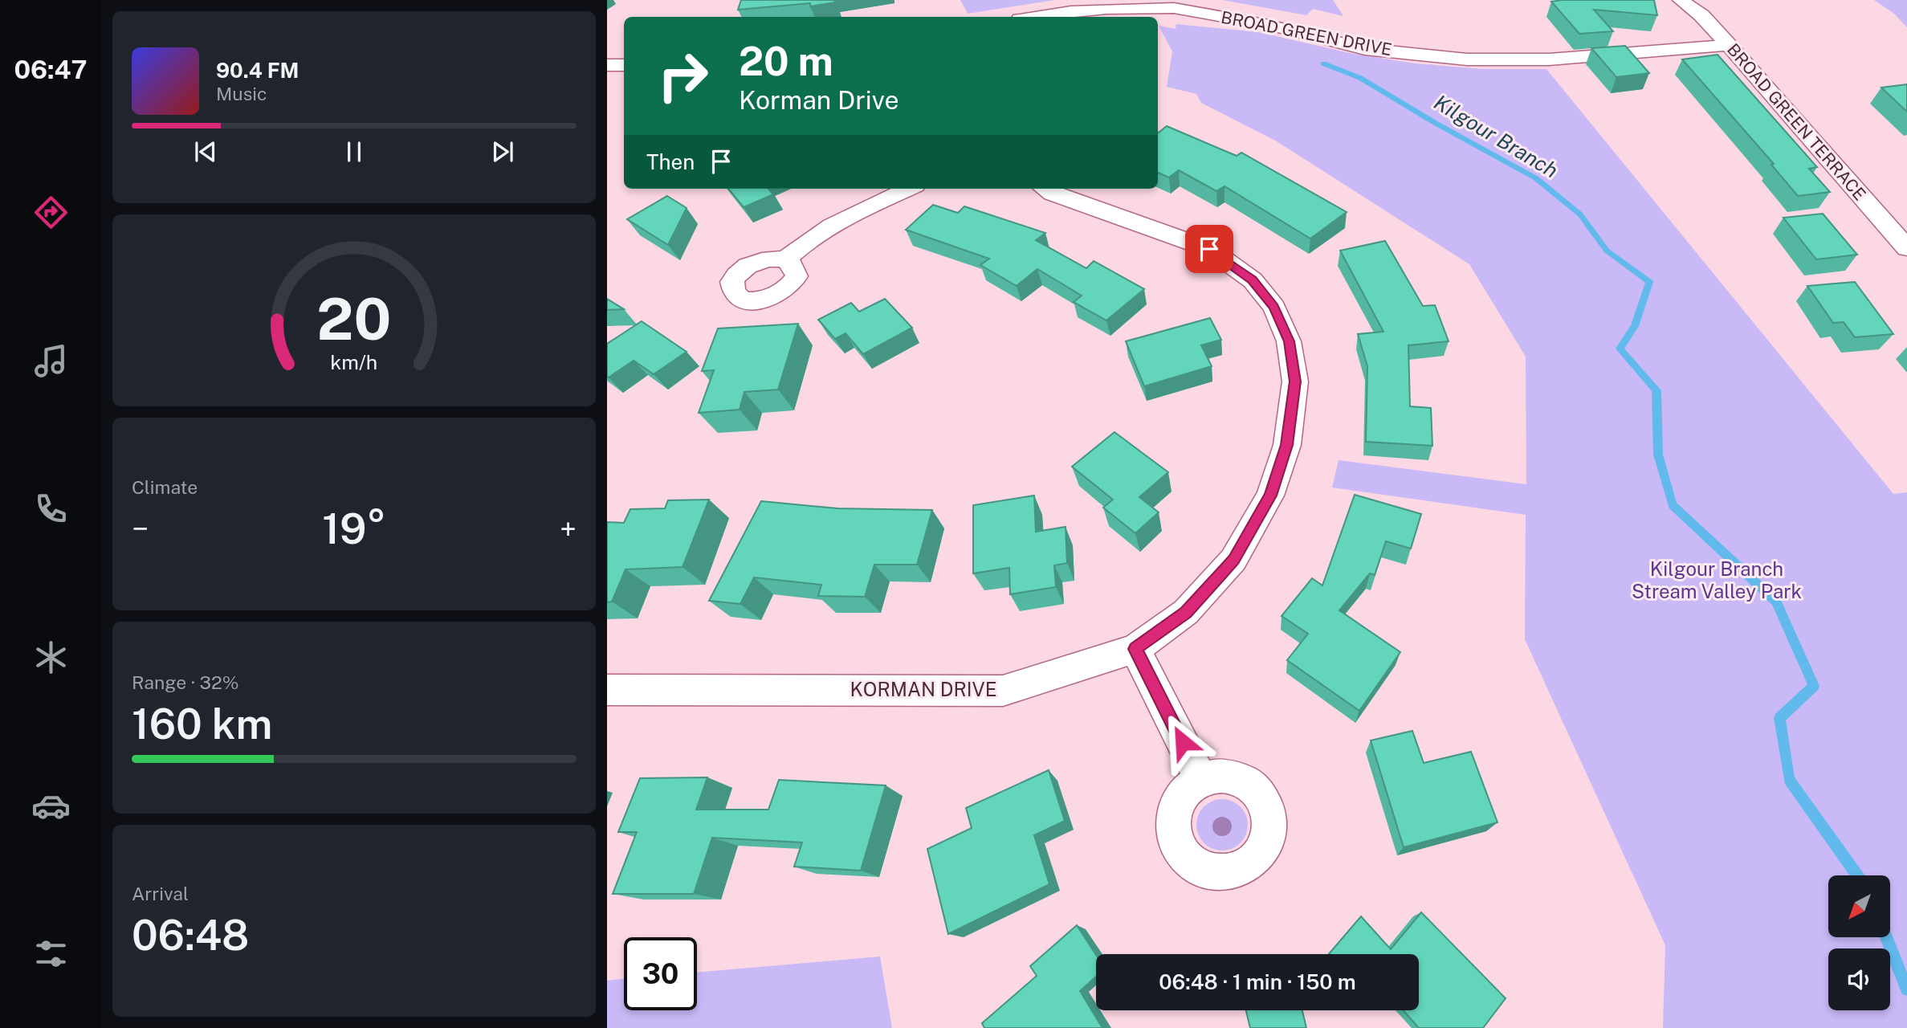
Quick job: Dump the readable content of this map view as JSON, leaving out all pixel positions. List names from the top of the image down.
{
  "streets": {
    "street": ["BROAD GREEN DRIVE", "BROAD GREEN TERRACE", "KORMAN DRIVE"]
  },
  "crossings": [
    ["BROAD GREEN DRIVE", "BROAD GREEN TERRACE"]
  ],
  "water": ["Kilgour Branch"],
  "parks": ["Kilgour Branch Stream Valley Park"],
  "north": "bottom left",
  "page": {
    "tabs": "06:47",
    "turn": ["20 m", "Korman Drive"],
    "song": ["90.4 FM", "Music"],
    "then": "Then",
    "tile": [
      "Climate",
      ["Range · 32%", "160 km"],
      ["Arrival", "06:48"]
    ],
    "heat": ["−", "19°", "+"],
    "limit": "30",
    "trip": "06:48 · 1 min · 150 m",
    "gauge": ["20", "km/h"]
  }
}
